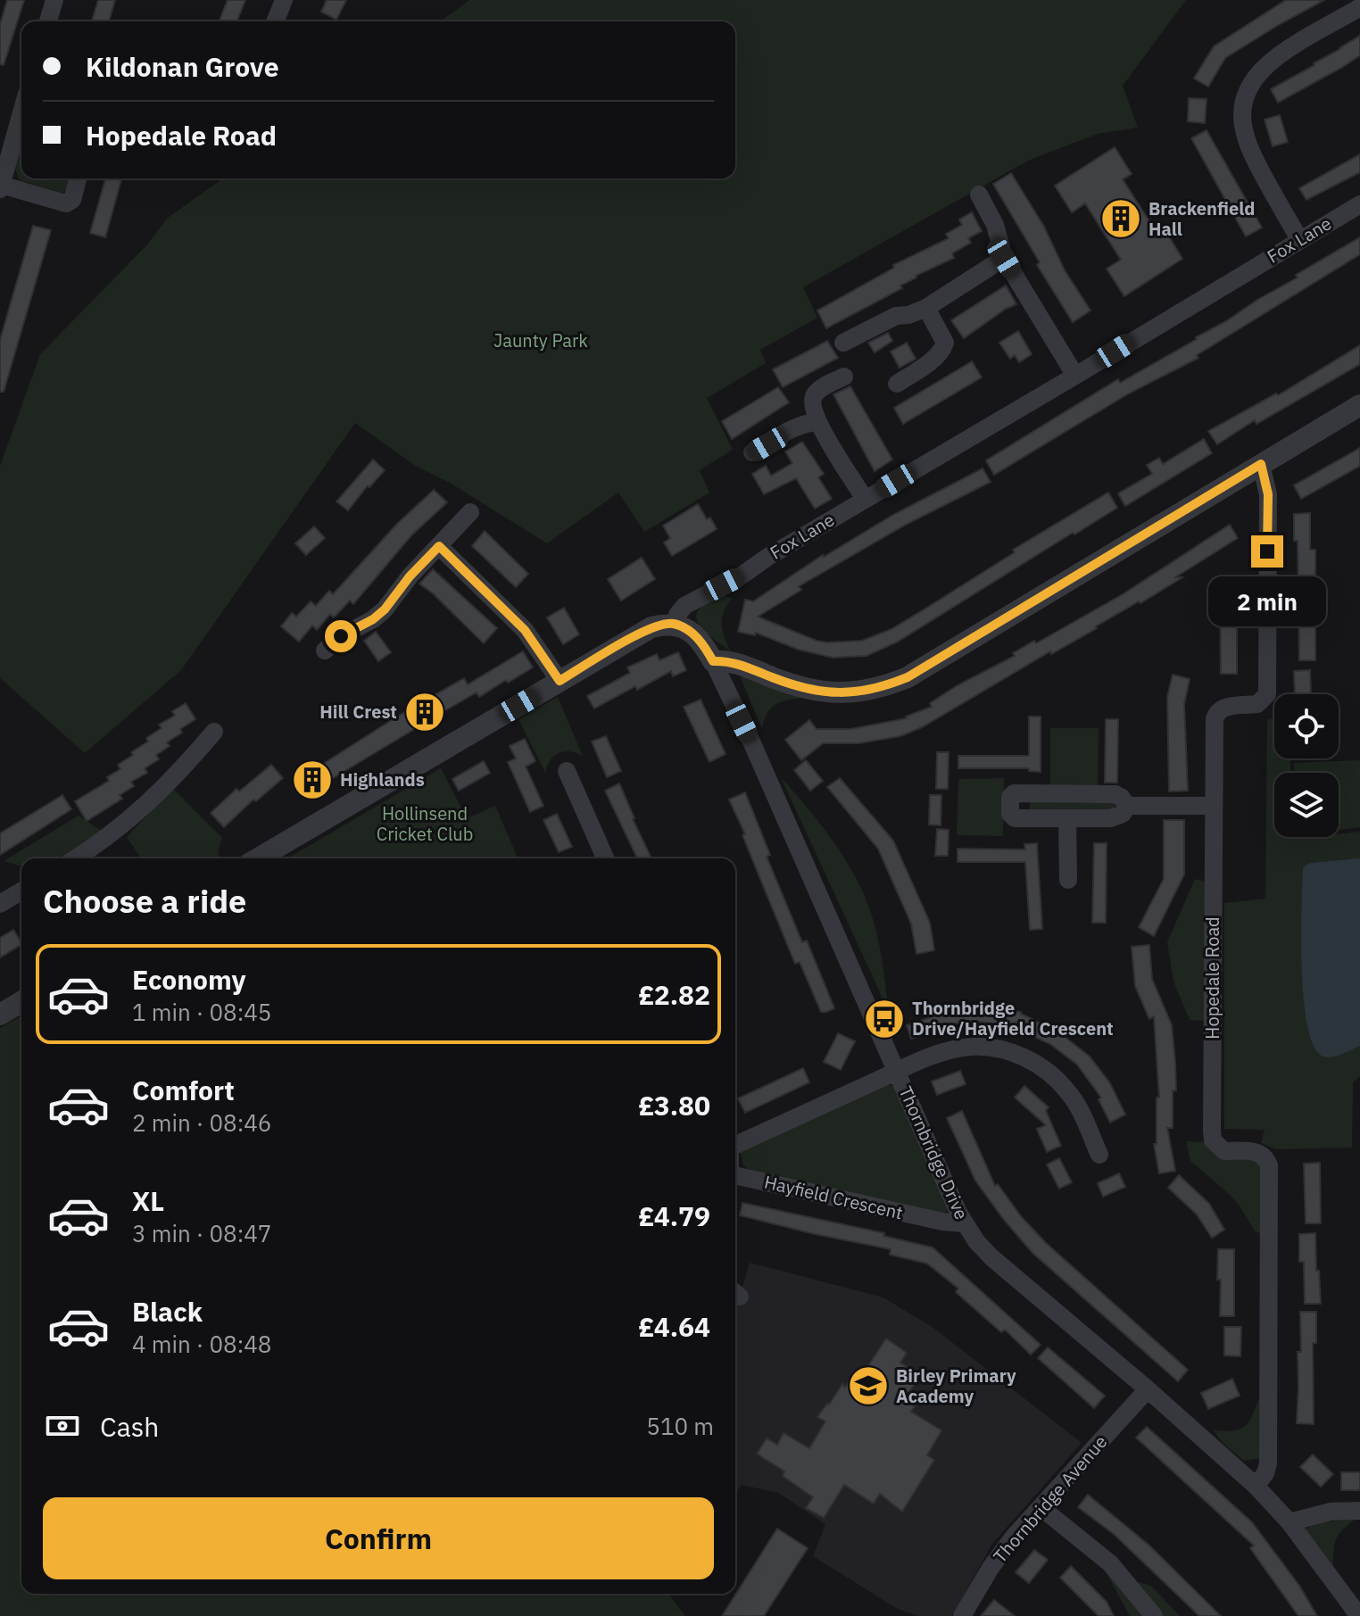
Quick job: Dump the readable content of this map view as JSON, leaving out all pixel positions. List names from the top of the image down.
{
  "streets": {
    "street": [
      "Fox Lane",
      "Hopedale Road",
      "Thornbridge Drive",
      "Hayfield Crescent",
      "Thornbridge Avenue"
    ]
  },
  "crossings": [
    ["Fox Lane", "Thornbridge Drive"],
    ["Hopedale Road", "Thornbridge Drive"],
    ["Thornbridge Drive", "Hayfield Crescent"],
    ["Thornbridge Drive", "Thornbridge Avenue"]
  ],
  "parks": ["Jaunty Park", "Hollinsend Cricket Club"],
  "places": {
    "building": ["Brackenfield Hall", "Hill Crest", "Highlands"],
    "bus stop": ["Thornbridge Drive/Hayfield Crescent"],
    "school or university": ["Birley Primary Academy"]
  },
  "page": {
    "banner": ["Kildonan Grove", "Hopedale Road"],
    "bubble": "2 min",
    "heading": "Choose a ride",
    "list": [
      {
        "name": "Economy",
        "note": "1 min · 08:45",
        "value": "£2.82"
      },
      {
        "name": "Comfort",
        "note": "2 min · 08:46",
        "value": "£3.80"
      },
      {
        "name": "XL",
        "note": "3 min · 08:47",
        "value": "£4.79"
      },
      {
        "name": "Black",
        "note": "4 min · 08:48",
        "value": "£4.64"
      }
    ],
    "pay": ["Cash", "510 m"],
    "buttons": "Confirm"
  }
}
